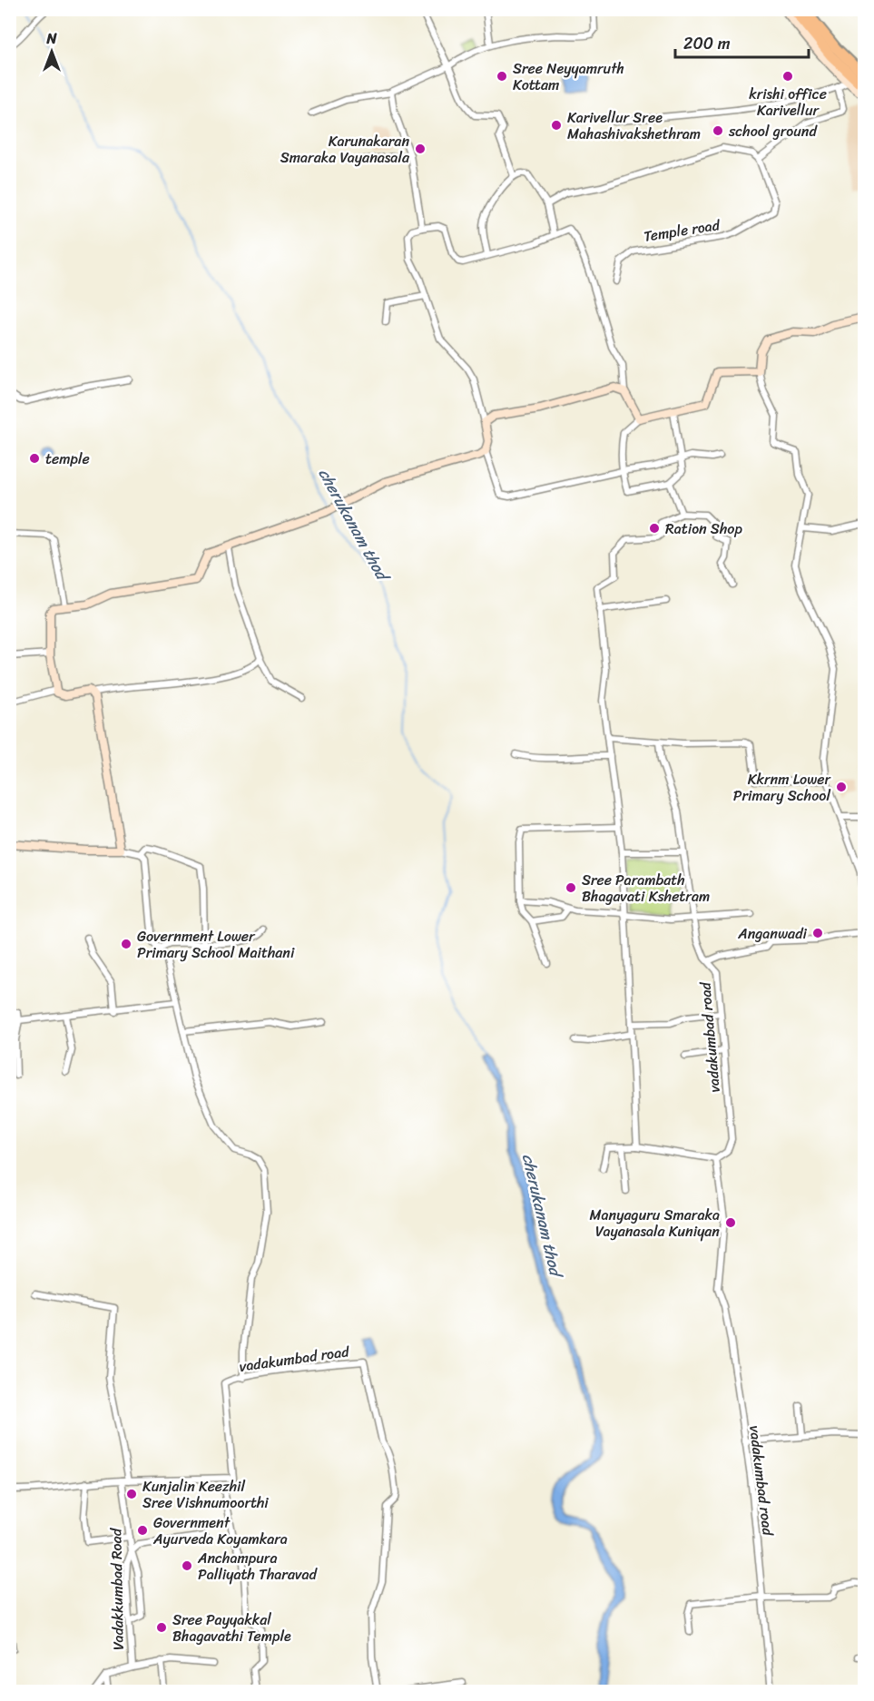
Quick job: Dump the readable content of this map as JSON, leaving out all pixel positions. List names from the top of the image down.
{
  "streets": {
    "street": ["Temple road", "vadakumbad road", "Vadakkumbad Road"]
  },
  "crossings": [
    ["vadakumbad road", "Vadakkumbad Road"]
  ],
  "water": ["cherukanam thod"],
  "places": [
    "Sree Neyyamruth Kottam",
    "krishi office Karivellur",
    "Karivellur Sree Mahashivakshethram",
    "school ground",
    "Karunakaran Smaraka Vayanasala",
    "temple",
    "Ration Shop",
    "Kkrnm Lower Primary School",
    "Sree Parambath Bhagavati Kshetram",
    "Anganwadi",
    "Government Lower Primary School Maithani",
    "Manyaguru Smaraka Vayanasala Kuniyan",
    "Kunjalin Keezhil Sree Vishnumoorthi",
    "Government Ayurveda Koyamkara",
    "Anchampura Palliyath Tharavad",
    "Sree Payyakkal Bhagavathi Temple"
  ],
  "scale_bar": "200 m",
  "north": "top"
}
